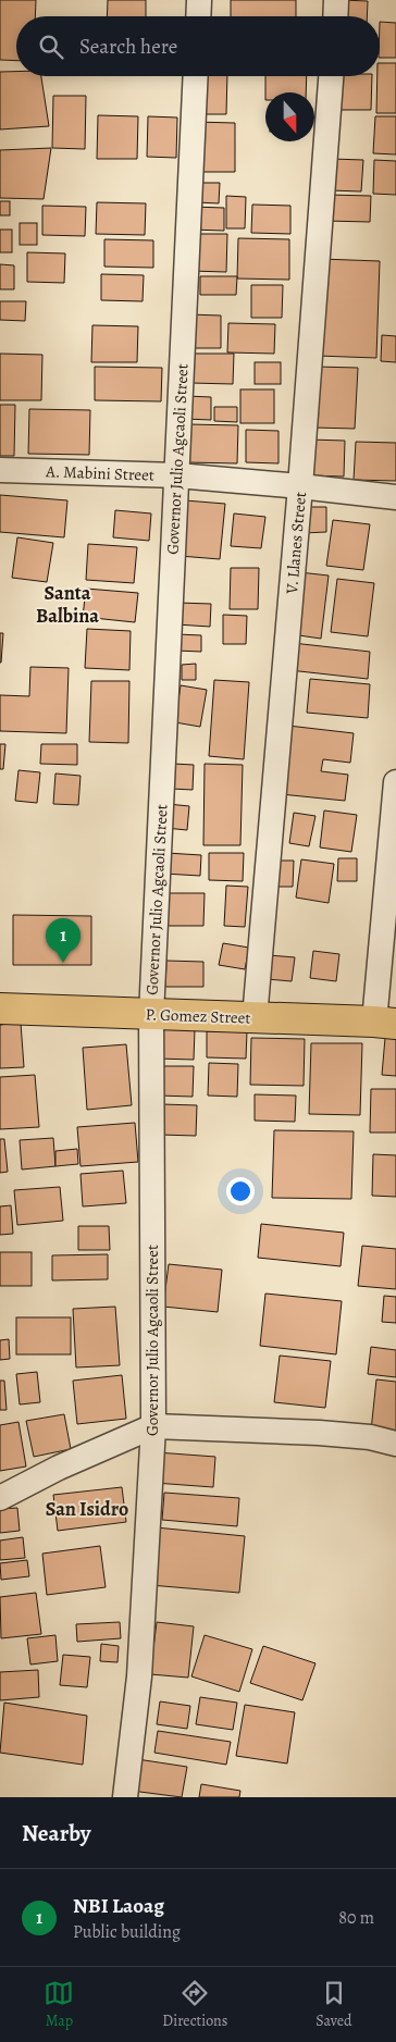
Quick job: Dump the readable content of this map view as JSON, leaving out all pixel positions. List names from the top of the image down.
{
  "streets": {
    "main road": ["P. Gomez Street"],
    "street": ["Governor Julio Agcaoli Street", "A. Mabini Street", "V. Llanes Street"]
  },
  "crossings": [
    ["Governor Julio Agcaoli Street", "A. Mabini Street"],
    ["Governor Julio Agcaoli Street", "P. Gomez Street"],
    ["A. Mabini Street", "V. Llanes Street"],
    ["V. Llanes Street", "P. Gomez Street"]
  ],
  "districts": ["Santa Balbina", "San Isidro"],
  "north": "bottom",
  "page": {
    "search": "Search here",
    "pins": "1",
    "heading": "Nearby",
    "list": [
      {
        "mark": "1",
        "name": "NBI Laoag",
        "note": "Public building",
        "value": "80 m"
      }
    ],
    "nav": ["Map", "Directions", "Saved"]
  }
}
